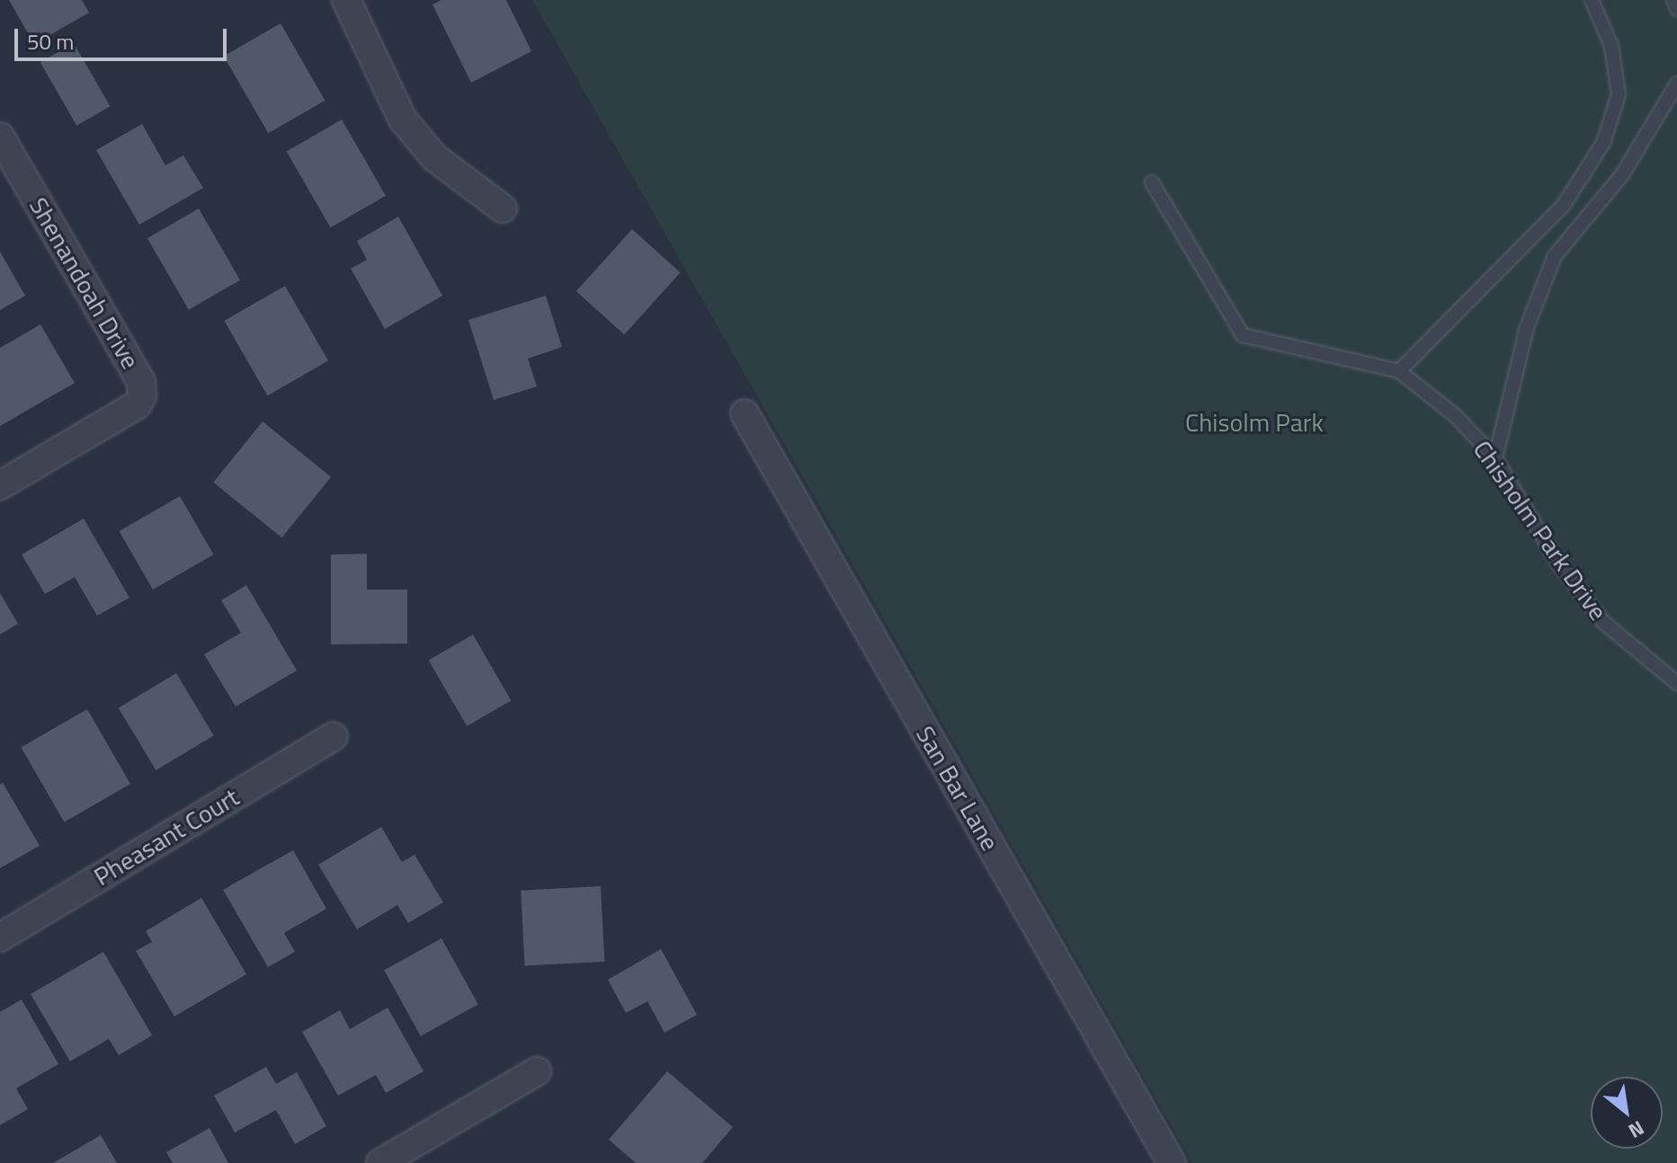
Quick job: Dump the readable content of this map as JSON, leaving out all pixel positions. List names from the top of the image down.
{
  "streets": {
    "street": ["Shenandoah Drive", "San Bar Lane", "Pheasant Court"],
    "lane": ["Chisholm Park Drive"]
  },
  "parks": ["Chisolm Park"],
  "scale_bar": "50 m",
  "north": "bottom right"
}
